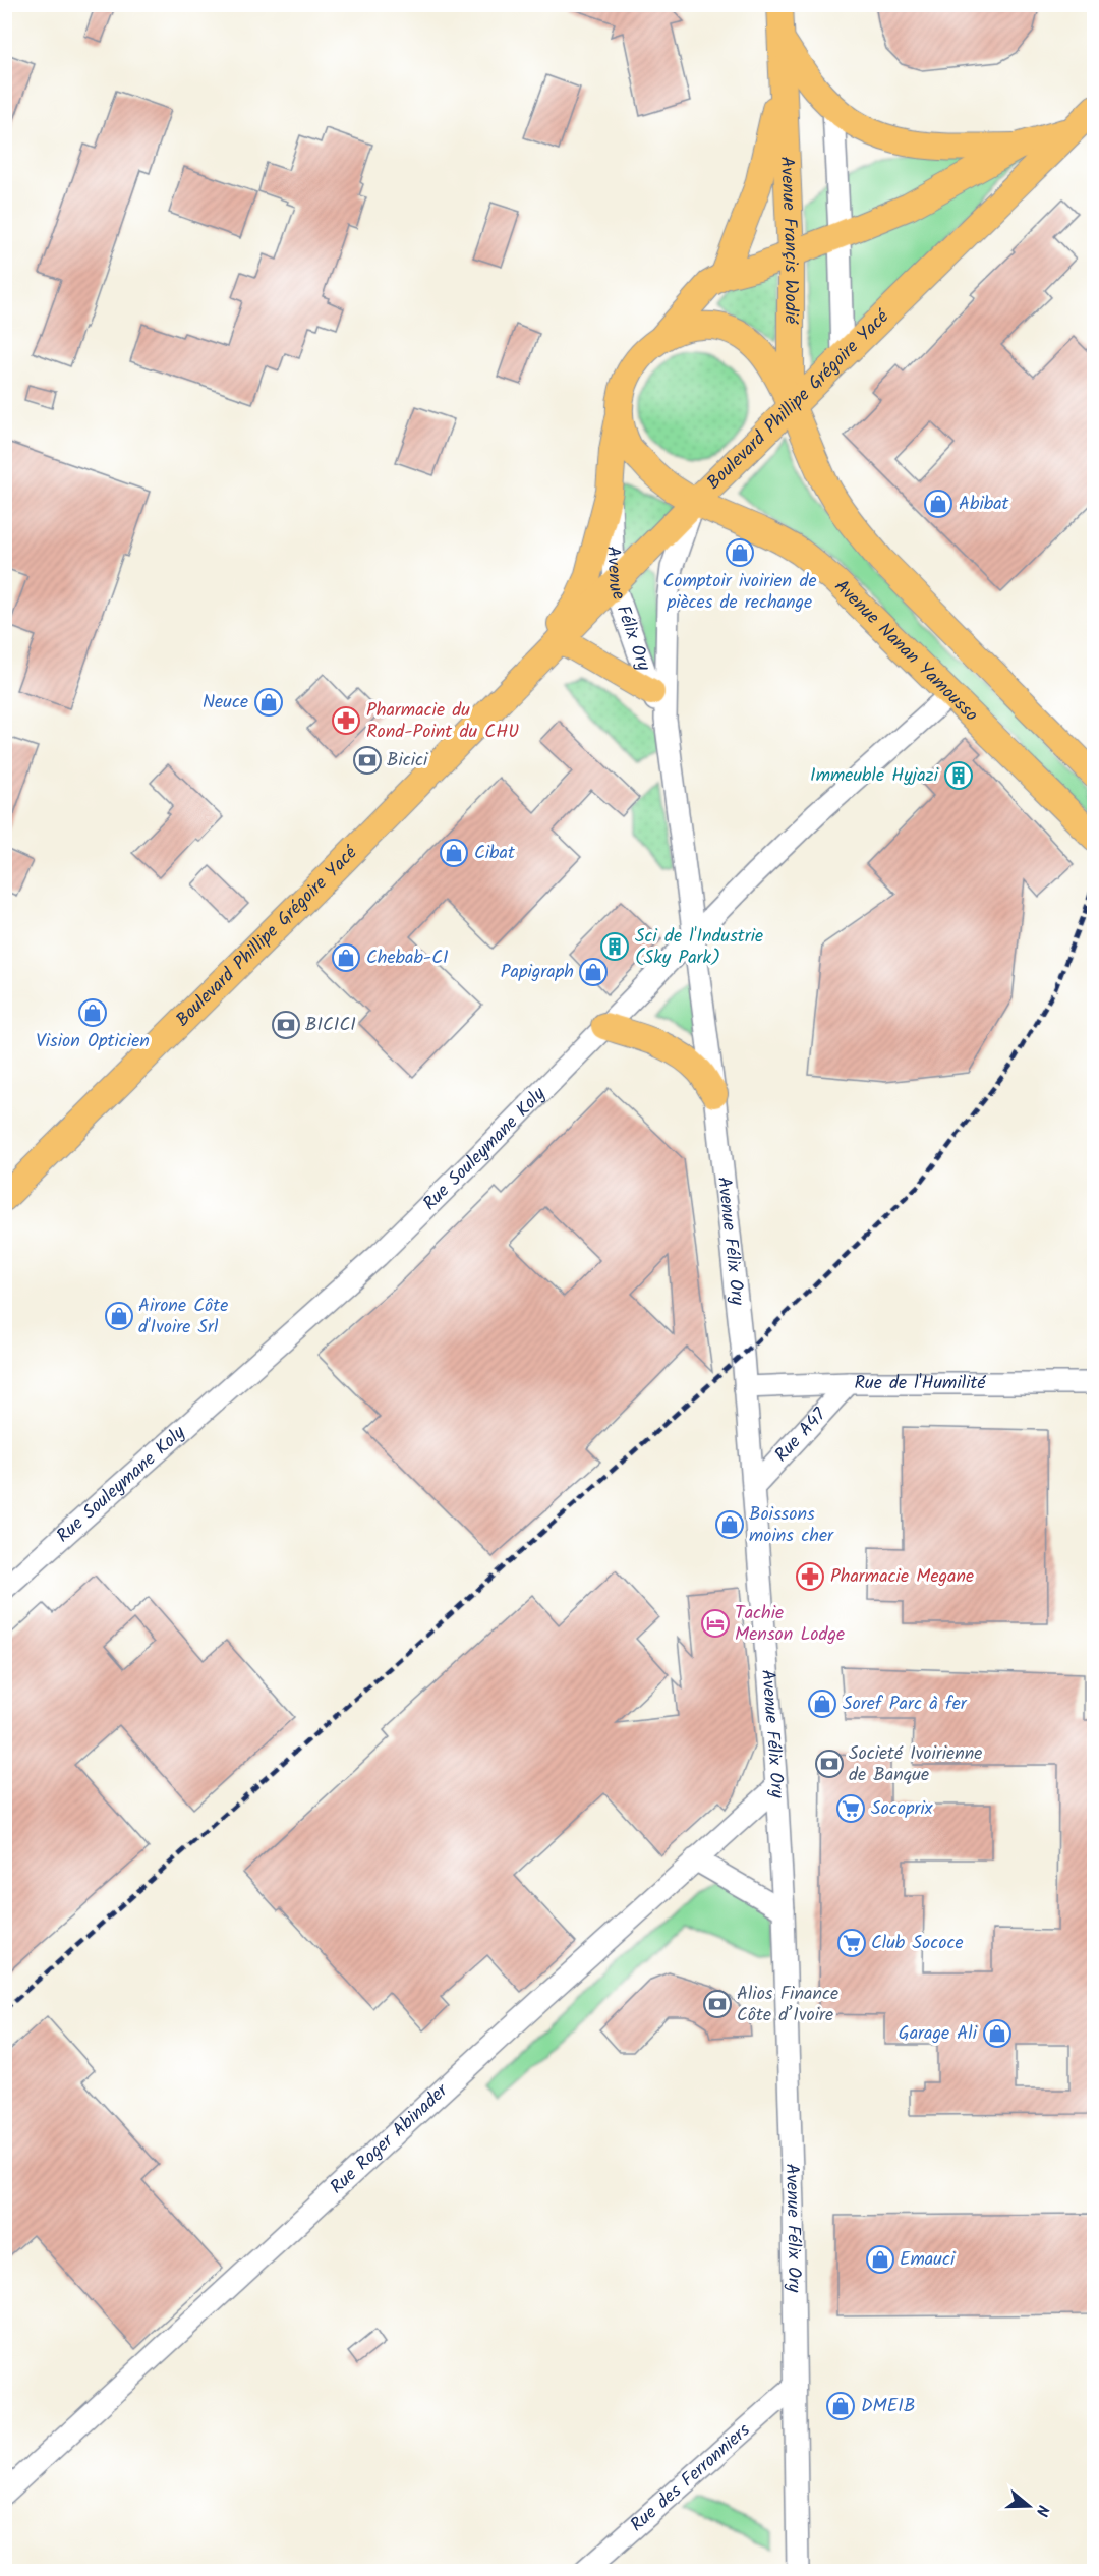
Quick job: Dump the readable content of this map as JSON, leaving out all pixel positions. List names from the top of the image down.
{
  "streets": {
    "main road": ["Avenue Françis Wodié", "Boulevard Phillipe Grégoire Yacé", "Avenue Nanan Yamousso"],
    "street": [
      "Avenue Félix Ory",
      "Rue Souleymane Koly",
      "Rue de l'Humilité",
      "Rue A47",
      "Rue Roger Abinader",
      "Rue des Ferronniers"
    ]
  },
  "crossings": [
    ["Avenue Françis Wodié", "Boulevard Phillipe Grégoire Yacé"],
    ["Avenue Françis Wodié", "Avenue Félix Ory"],
    ["Avenue Françis Wodié", "Avenue Nanan Yamousso"],
    ["Boulevard Phillipe Grégoire Yacé", "Avenue Félix Ory"],
    ["Boulevard Phillipe Grégoire Yacé", "Avenue Nanan Yamousso"],
    ["Avenue Félix Ory", "Avenue Nanan Yamousso"],
    ["Avenue Félix Ory", "Rue Souleymane Koly"],
    ["Avenue Félix Ory", "Rue de l'Humilité"],
    ["Avenue Félix Ory", "Rue A47"],
    ["Avenue Félix Ory", "Rue Roger Abinader"],
    ["Avenue Félix Ory", "Rue des Ferronniers"],
    ["Avenue Nanan Yamousso", "Rue Souleymane Koly"],
    ["Rue de l'Humilité", "Rue A47"]
  ],
  "places": {
    "shop": [
      "Abibat",
      "Comptoir ivoirien de pièces de rechange",
      "Neuce",
      "Cibat",
      "Chebab-CI",
      "Papigraph",
      "Vision Opticien",
      "Airone Côte d'Ivoire Srl",
      "Boissons moins cher",
      "Soref Parc à fer",
      "Garage Ali",
      "Emauci",
      "DMEIB"
    ],
    "pharmacy": ["Pharmacie du Rond-Point du CHU", "Pharmacie Megane"],
    "bank": [
      "Bicici",
      "BICICI",
      "Societé Ivoirienne de Banque",
      "Alios Finance Côte d’Ivoire"
    ],
    "building": ["Immeuble Hyjazi", "Sci de l'Industrie (Sky Park)"],
    "hotel": ["Tachie Menson Lodge"],
    "supermarket": ["Socoprix", "Club Sococe"]
  },
  "north": "right"
}
